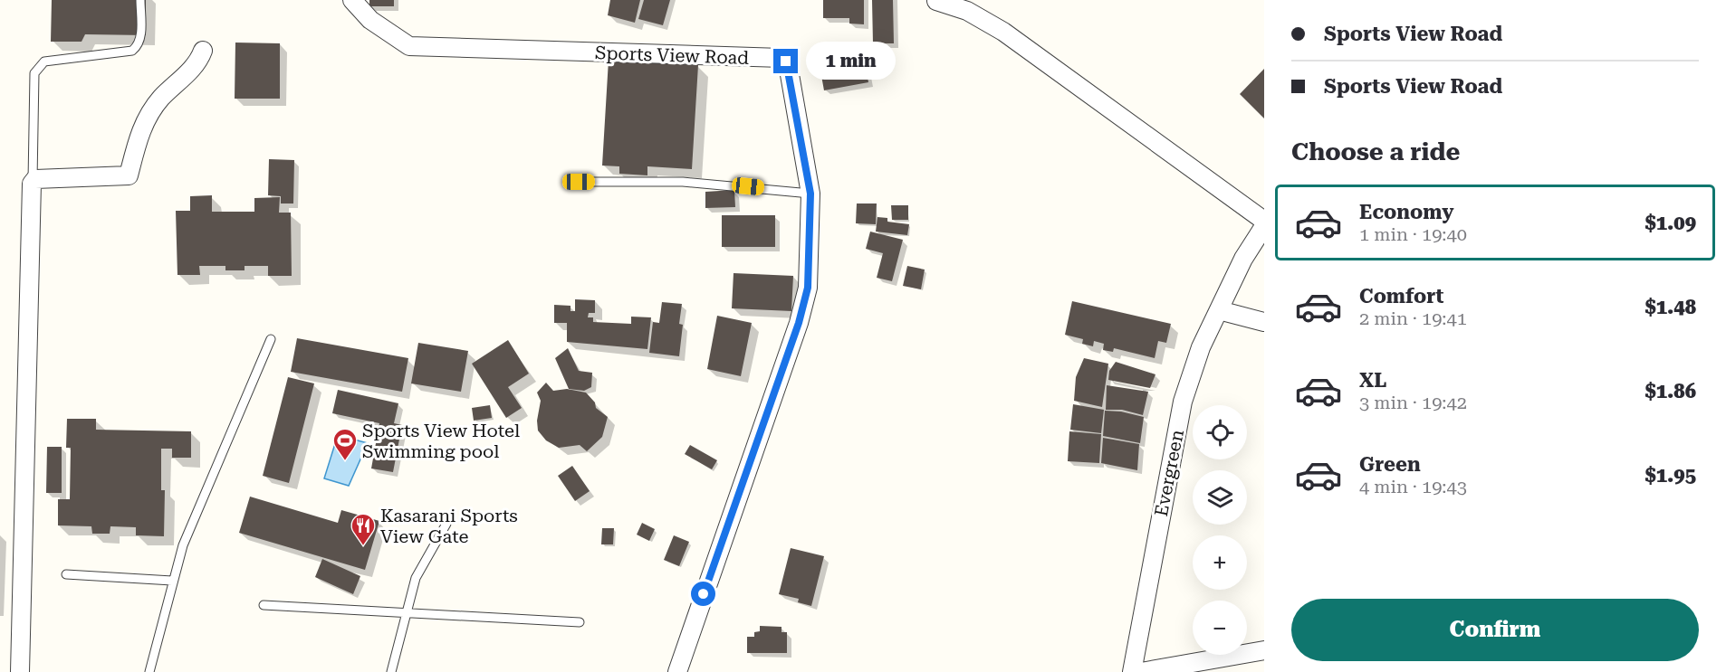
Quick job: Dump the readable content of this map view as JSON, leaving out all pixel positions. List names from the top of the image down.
{
  "streets": {
    "street": ["Sports View Road", "Evergreen"]
  },
  "places": {
    "sports": ["Sports View Hotel Swimming pool"],
    "restaurant": ["Kasarani Sports View Gate"]
  },
  "page": {
    "banner": ["Sports View Road", "Sports View Road"],
    "bubble": "1 min",
    "heading": "Choose a ride",
    "list": [
      {
        "name": "Economy",
        "note": "1 min · 19:40",
        "value": "$1.09"
      },
      {
        "name": "Comfort",
        "note": "2 min · 19:41",
        "value": "$1.48"
      },
      {
        "name": "XL",
        "note": "3 min · 19:42",
        "value": "$1.86"
      },
      {
        "name": "Green",
        "note": "4 min · 19:43",
        "value": "$1.95"
      }
    ],
    "map_buttons": ["+", "−"],
    "buttons": "Confirm"
  }
}
